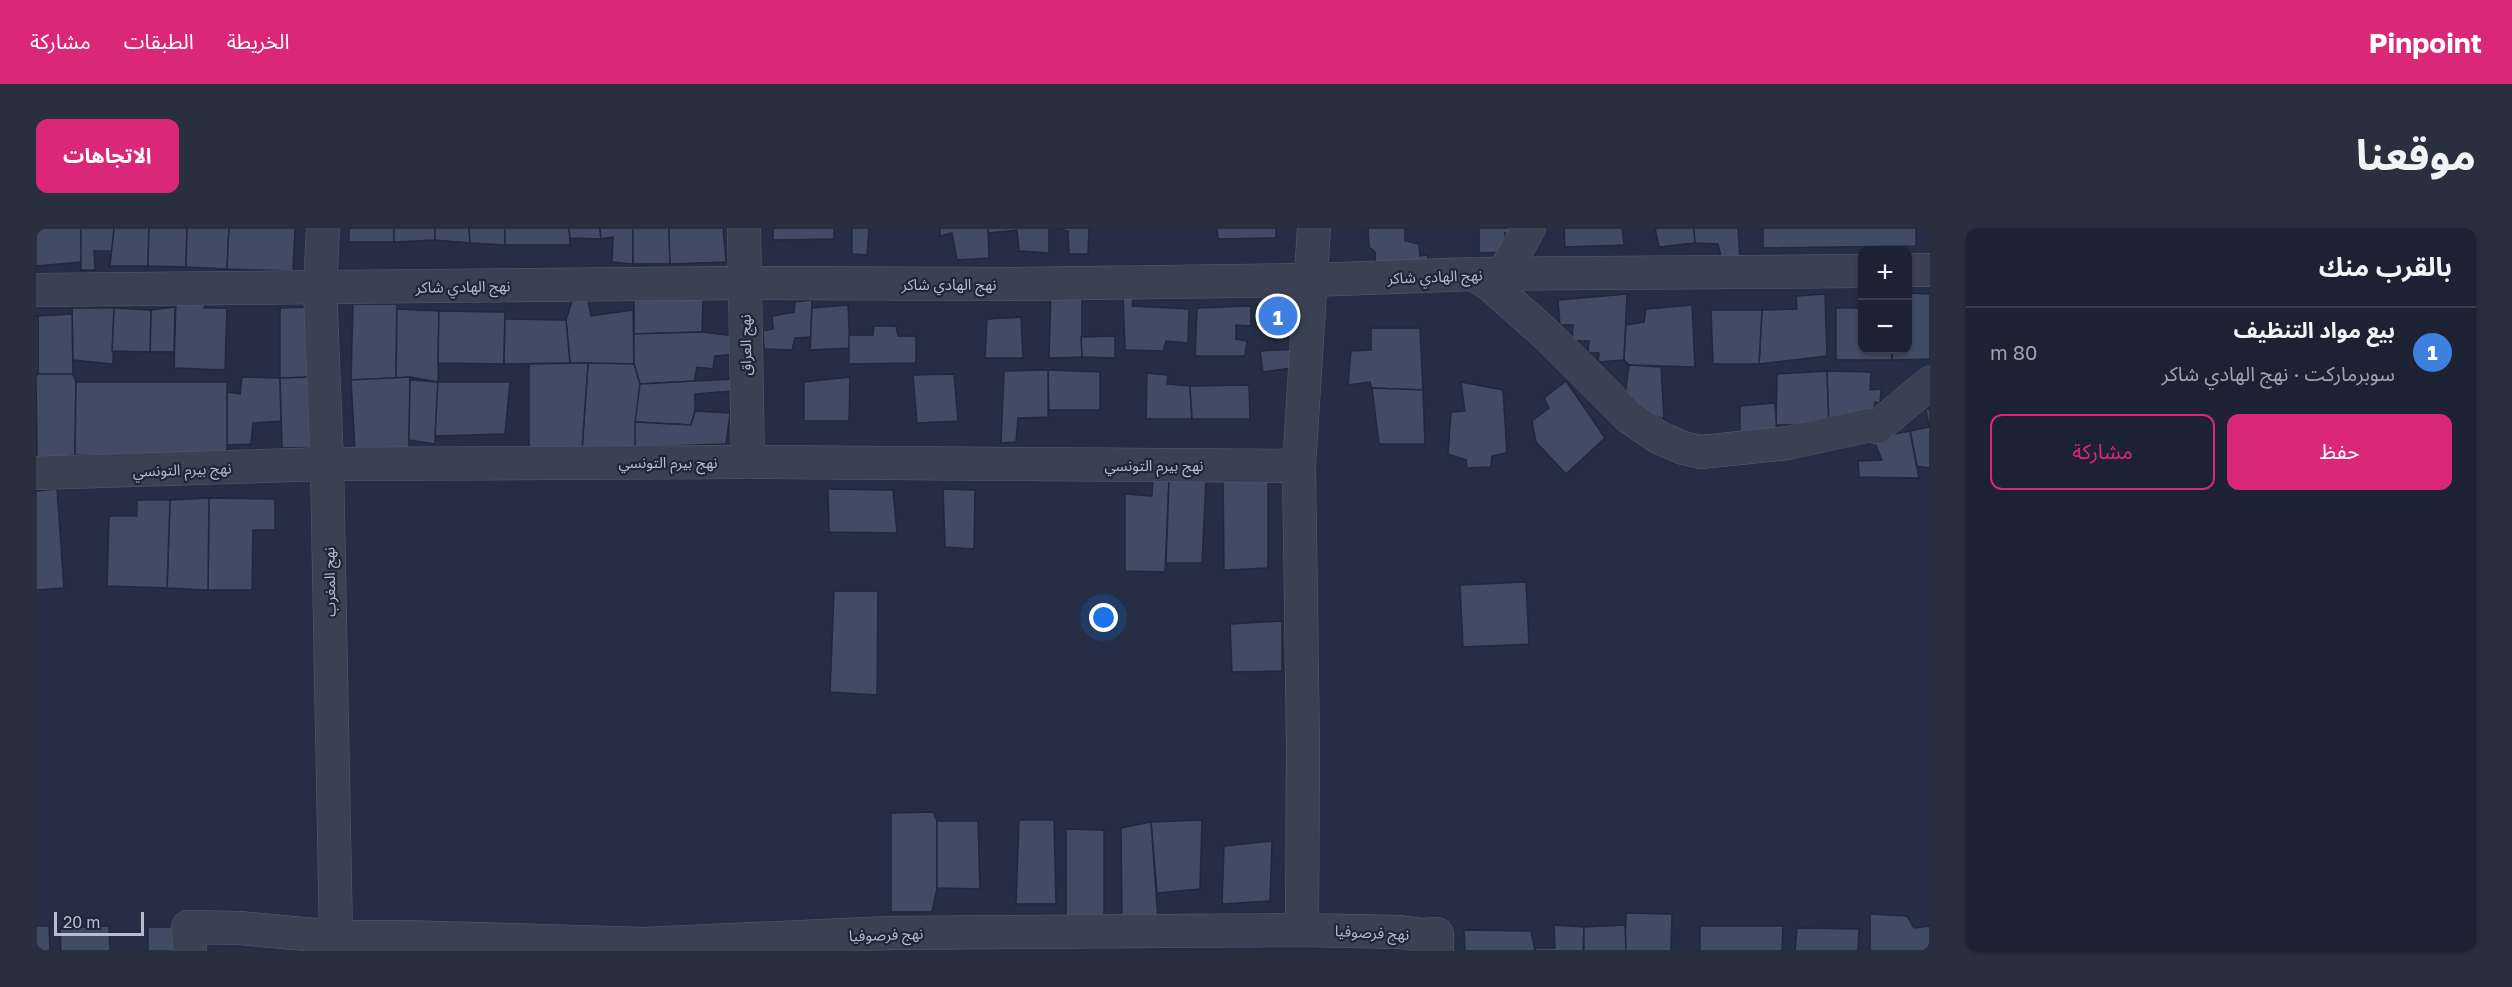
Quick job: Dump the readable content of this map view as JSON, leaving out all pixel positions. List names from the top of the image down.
{
  "streets": {
    "street": [
      "نهج الهادي شاكر",
      "نهج العراق",
      "نهج بيرم التونسي",
      "نهج المغرب",
      "نهج فرصوفيا"
    ]
  },
  "crossings": [
    ["نهج الهادي شاكر", "نهج العراق"],
    ["نهج الهادي شاكر", "نهج المغرب"],
    ["نهج العراق", "نهج بيرم التونسي"],
    ["نهج بيرم التونسي", "نهج المغرب"],
    ["نهج المغرب", "نهج فرصوفيا"]
  ],
  "scale_bar": "20 m",
  "page": {
    "header": "Pinpoint",
    "nav": ["الخريطة", "الطبقات", "مشاركة"],
    "title": "موقعنا",
    "buttons": [
      "الاتجاهات",
      ["حفظ", "مشاركة"]
    ],
    "heading": "بالقرب منك",
    "map_buttons": ["+", "−"],
    "pins": "1",
    "list": [
      {
        "mark": "1",
        "name": "بيع مواد التنظيف",
        "note": "سوبرماركت · نهج الهادي شاكر",
        "value": "80 m"
      }
    ],
    "scale": "20 m"
  }
}
